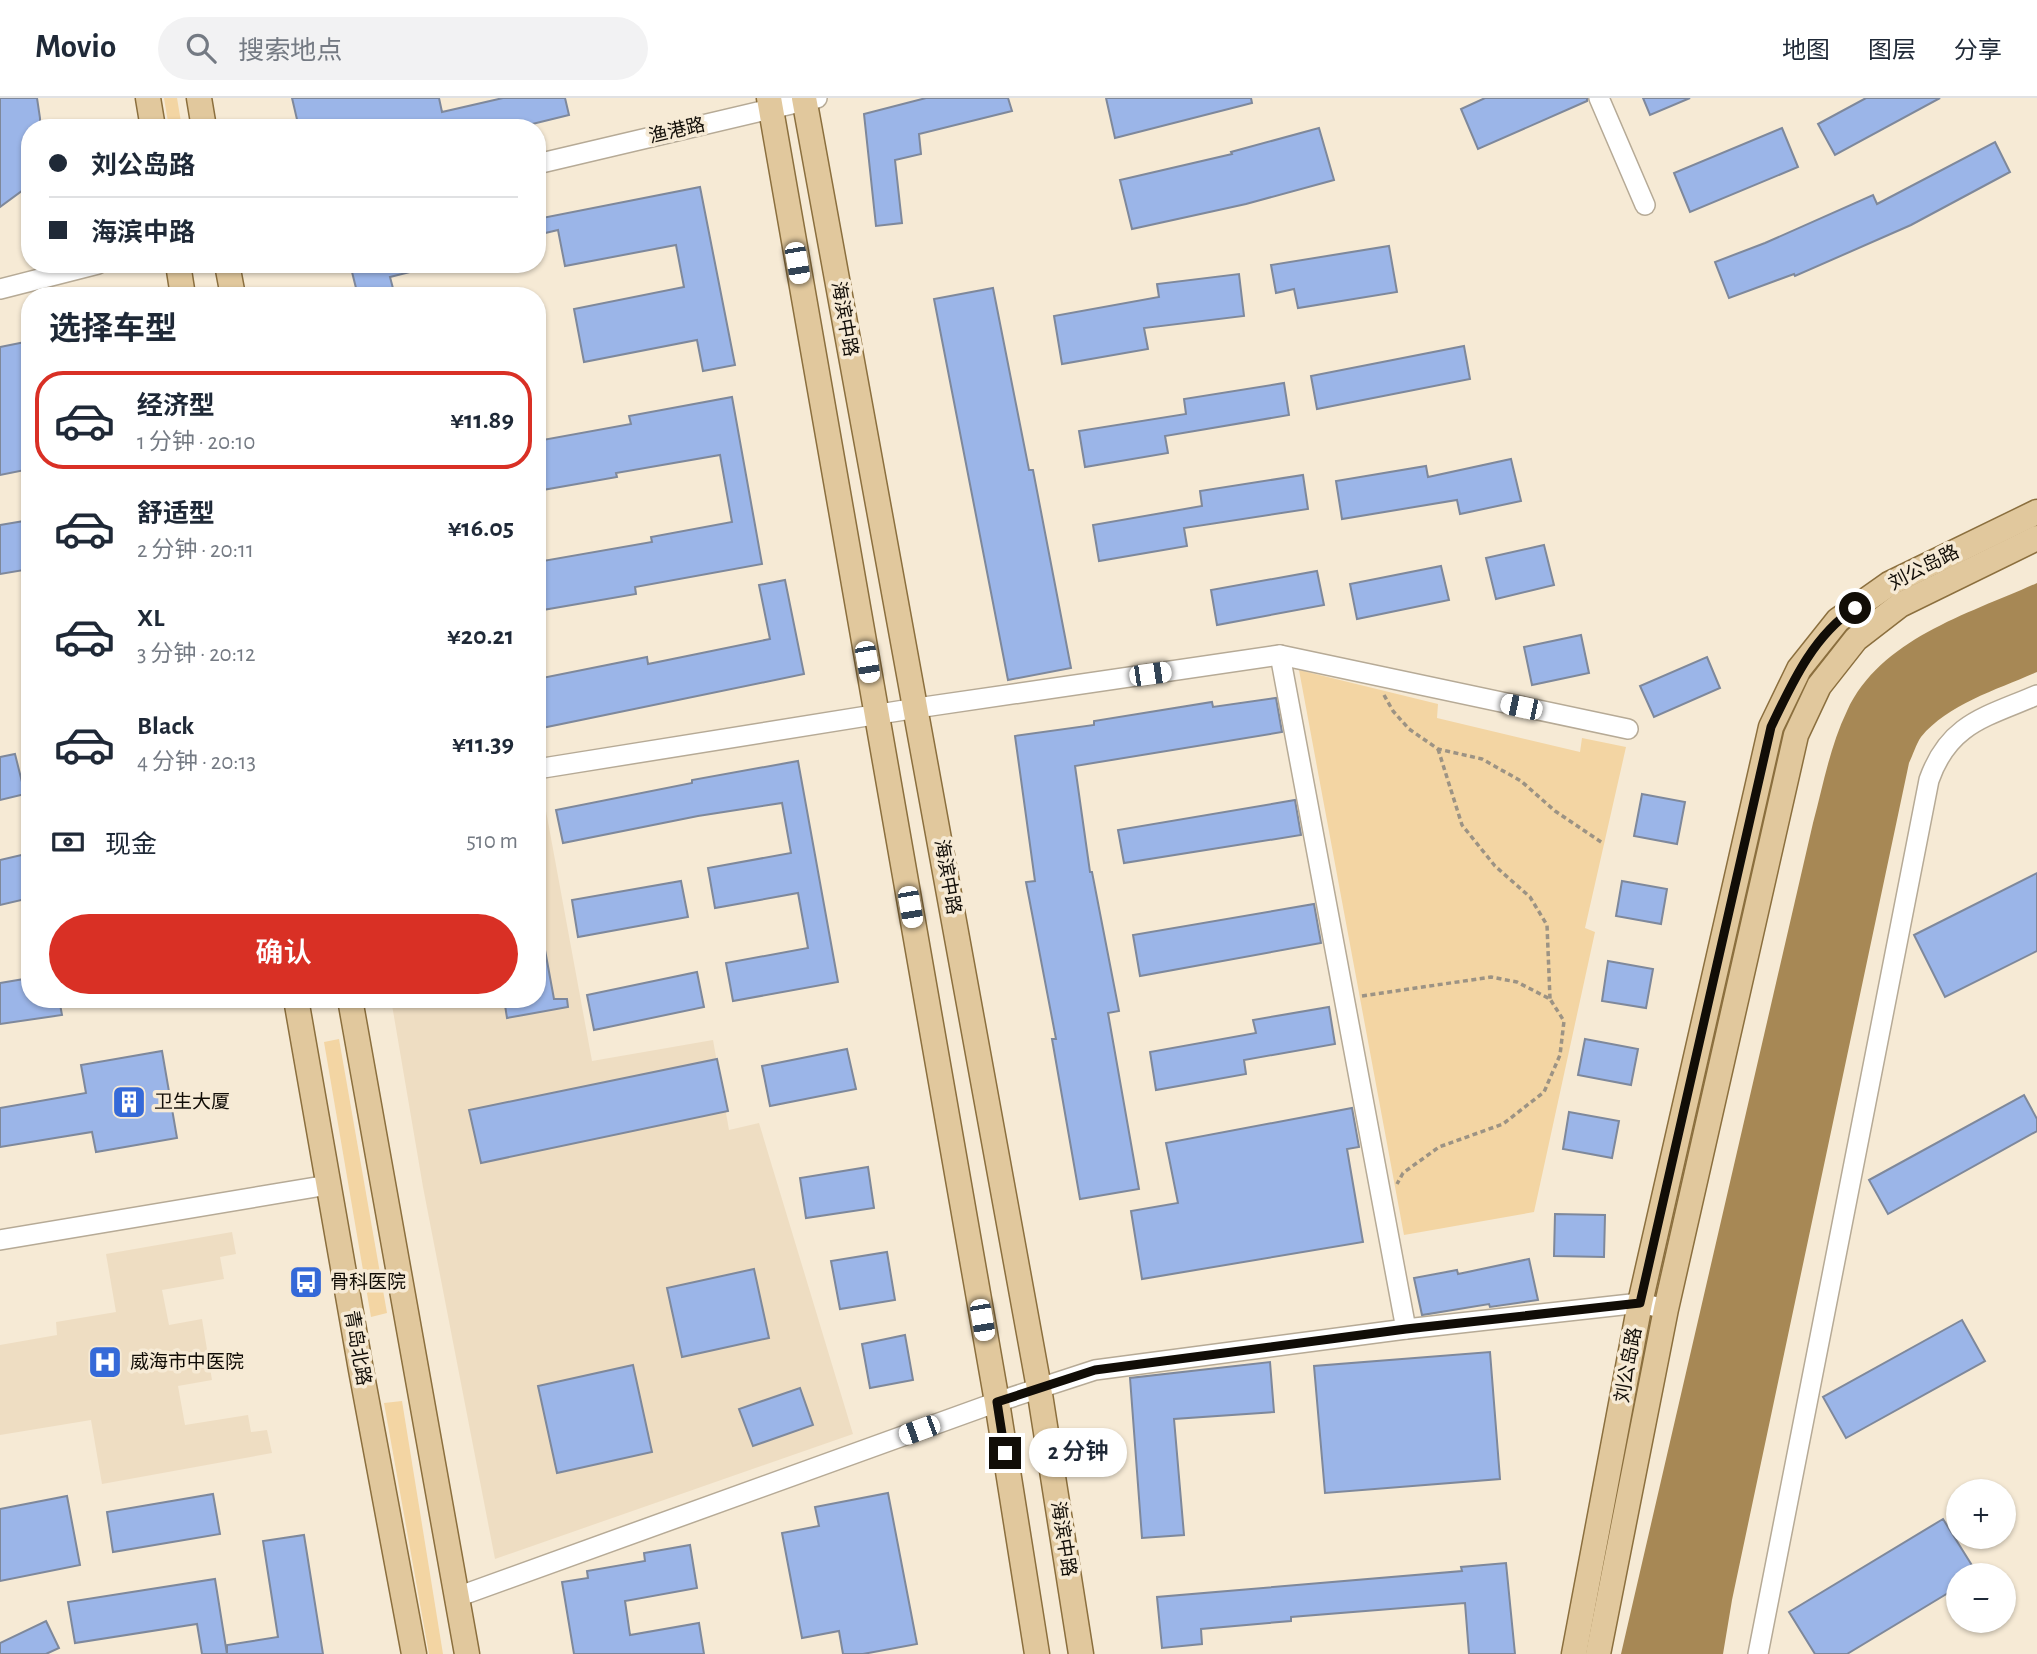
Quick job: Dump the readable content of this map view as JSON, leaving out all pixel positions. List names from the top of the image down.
{
  "streets": {
    "main road": ["海滨中路", "刘公岛路", "青岛北路"],
    "street": ["渔港路"]
  },
  "crossings": [
    ["渔港路", "海滨中路"]
  ],
  "places": {
    "building": ["卫生大厦"],
    "bus stop": ["骨科医院"],
    "hospital": ["威海市中医院"]
  },
  "page": {
    "header": "Movio",
    "search": "搜索地点",
    "nav": ["地图", "图层", "分享"],
    "banner": ["刘公岛路", "海滨中路"],
    "heading": "选择车型",
    "list": [
      {
        "name": "经济型",
        "note": "1 分钟 · 20:10",
        "value": "¥11.89"
      },
      {
        "name": "舒适型",
        "note": "2 分钟 · 20:11",
        "value": "¥16.05"
      },
      {
        "name": "XL",
        "note": "3 分钟 · 20:12",
        "value": "¥20.21"
      },
      {
        "name": "Black",
        "note": "4 分钟 · 20:13",
        "value": "¥11.39"
      }
    ],
    "pay": ["现金", "510 m"],
    "buttons": "确认",
    "bubble": "2 分钟",
    "map_buttons": ["+", "−"]
  }
}
